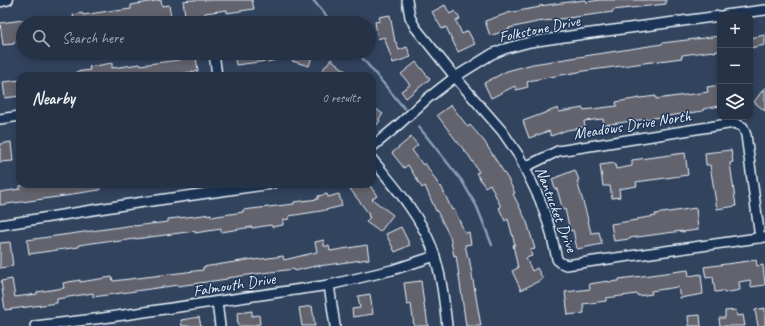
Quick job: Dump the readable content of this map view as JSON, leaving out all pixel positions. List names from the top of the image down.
{
  "streets": {
    "street": [
      "Folkstone Drive",
      "Meadows Drive North",
      "Nantucket Drive",
      "Falmouth Drive"
    ]
  },
  "crossings": [
    ["Folkstone Drive", "Nantucket Drive"],
    ["Meadows Drive North", "Nantucket Drive"]
  ],
  "page": {
    "map_buttons": ["+", "−"],
    "search": "Search here",
    "heading": ["Nearby", "0 results"]
  }
}
